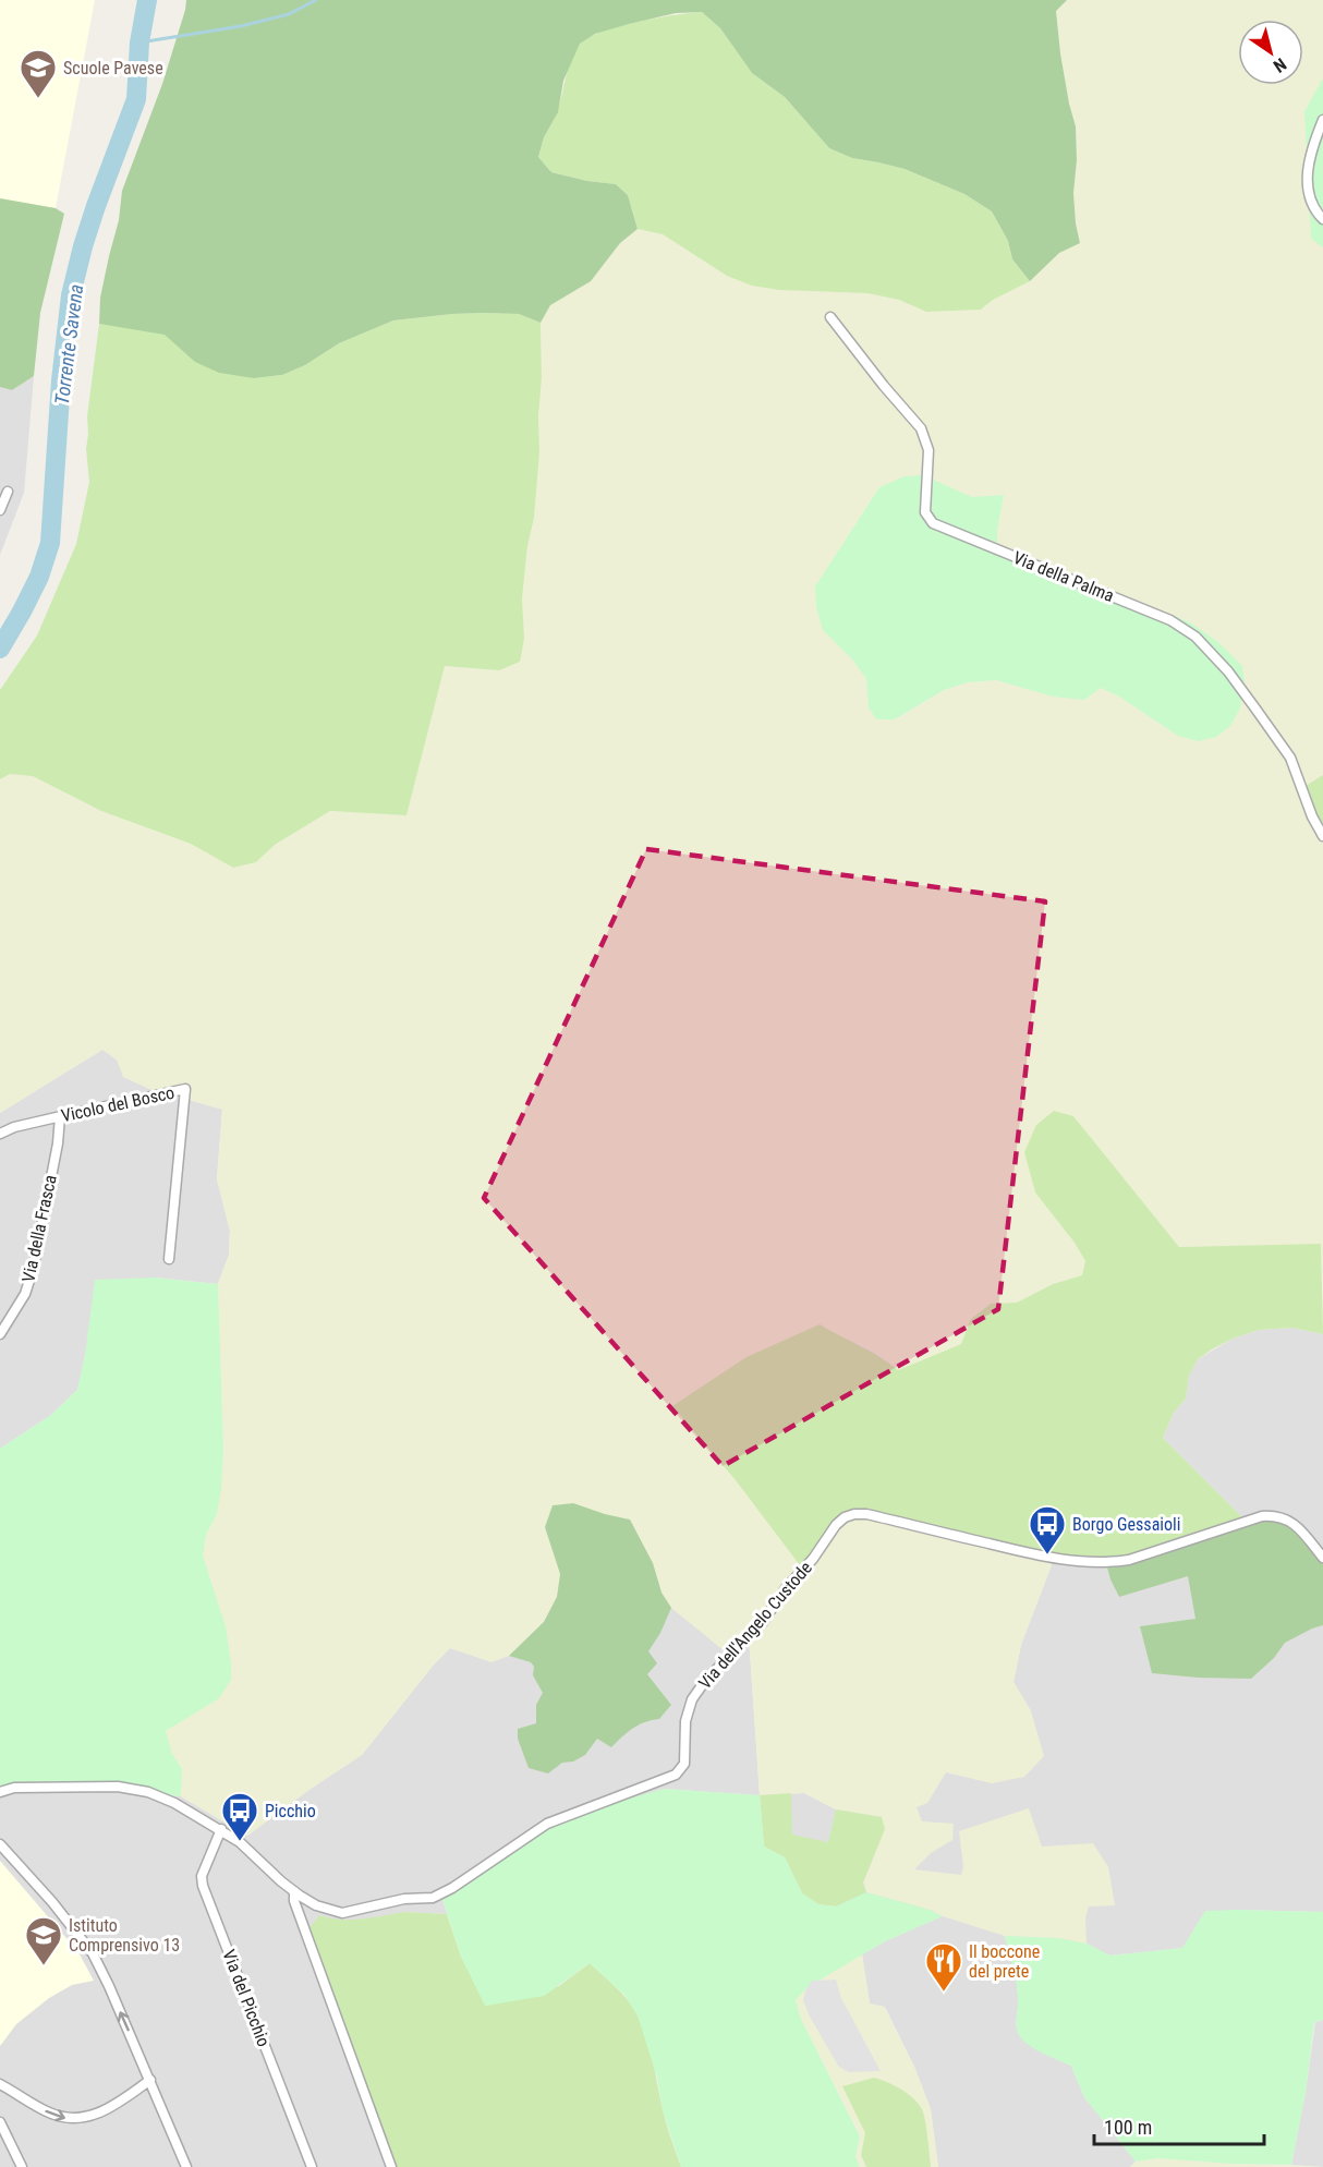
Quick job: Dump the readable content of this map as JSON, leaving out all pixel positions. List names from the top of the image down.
{
  "streets": {
    "street": [
      "Via della Palma",
      "Vicolo del Bosco",
      "Via della Frasca",
      "Via dell'Angelo Custode",
      "Via del Picchio"
    ]
  },
  "crossings": [
    ["Vicolo del Bosco", "Via della Frasca"],
    ["Via dell'Angelo Custode", "Via del Picchio"]
  ],
  "water": ["Torrente Savena"],
  "places": {
    "school or university": ["Scuole Pavese", "Istituto Comprensivo 13"],
    "bus stop": ["Borgo Gessaioli", "Picchio"],
    "restaurant": ["Il boccone del prete"]
  },
  "scale_bar": "100 m",
  "north": "bottom right"
}
